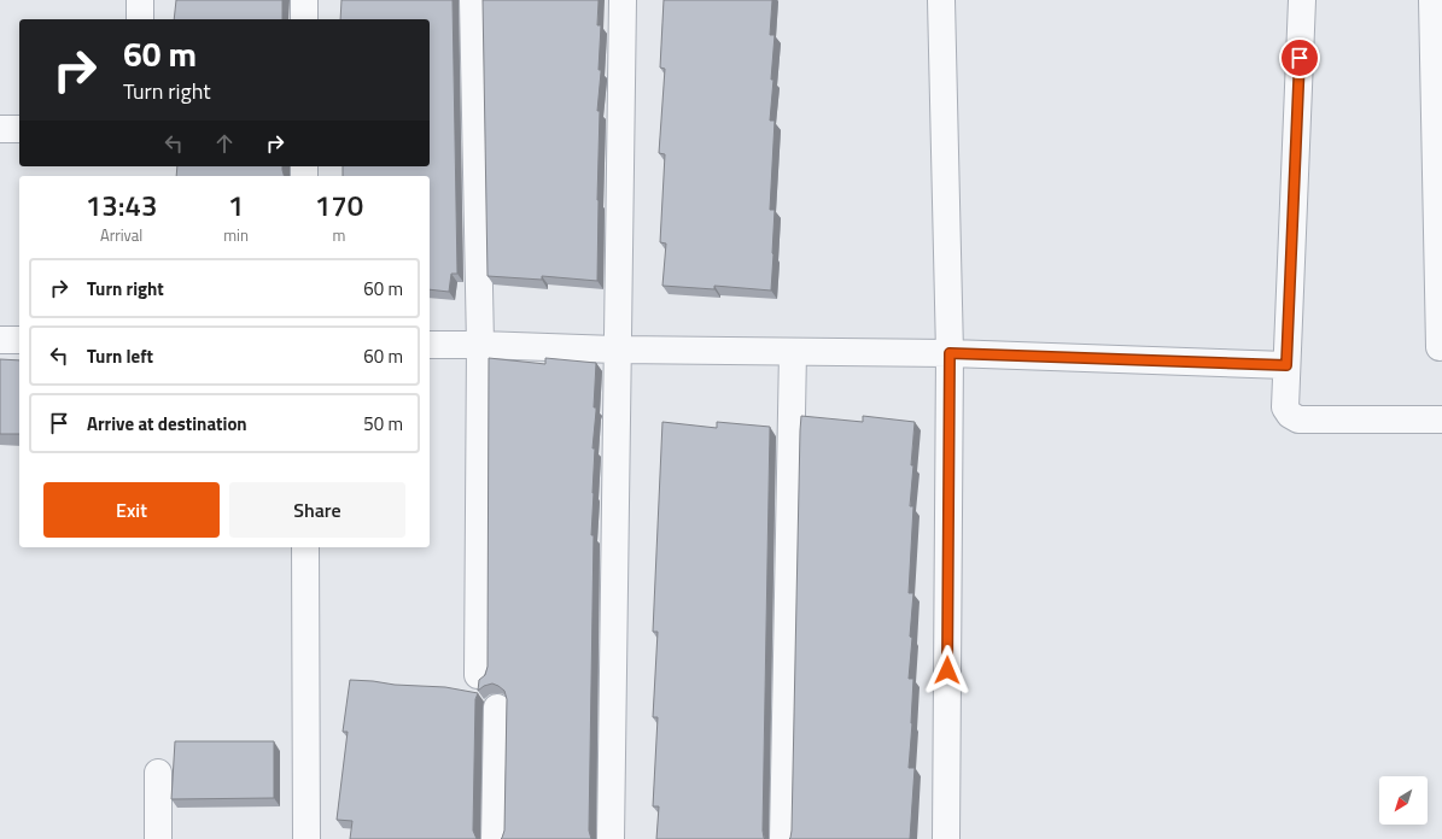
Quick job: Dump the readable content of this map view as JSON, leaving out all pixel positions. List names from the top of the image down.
{
  "north": "bottom left",
  "page": {
    "turn": ["60 m", "Turn right"],
    "eta": [
      "13:43",
      "Arrival",
      "1",
      "min",
      "170",
      "m"
    ],
    "list": [
      {
        "name": "Turn right",
        "value": "60 m"
      },
      {
        "name": "Turn left",
        "value": "60 m"
      },
      {
        "name": "Arrive at destination",
        "value": "50 m"
      }
    ],
    "buttons": ["Exit", "Share"]
  }
}
